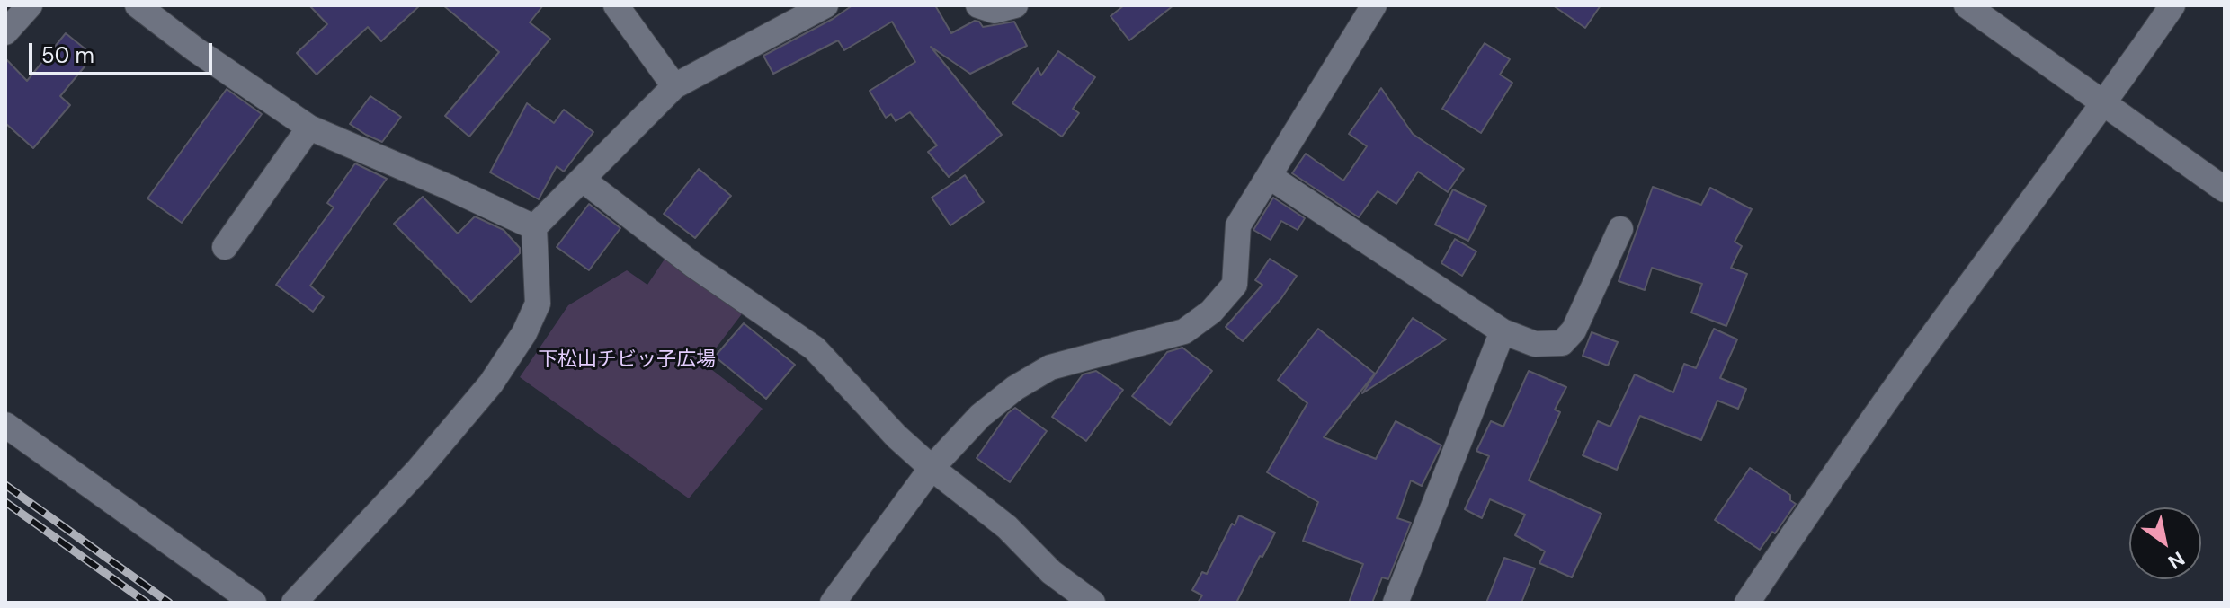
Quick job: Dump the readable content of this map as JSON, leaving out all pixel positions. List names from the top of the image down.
{
  "parks": ["下松山チビッ子広場"],
  "scale_bar": "50 m",
  "north": "bottom right"
}
